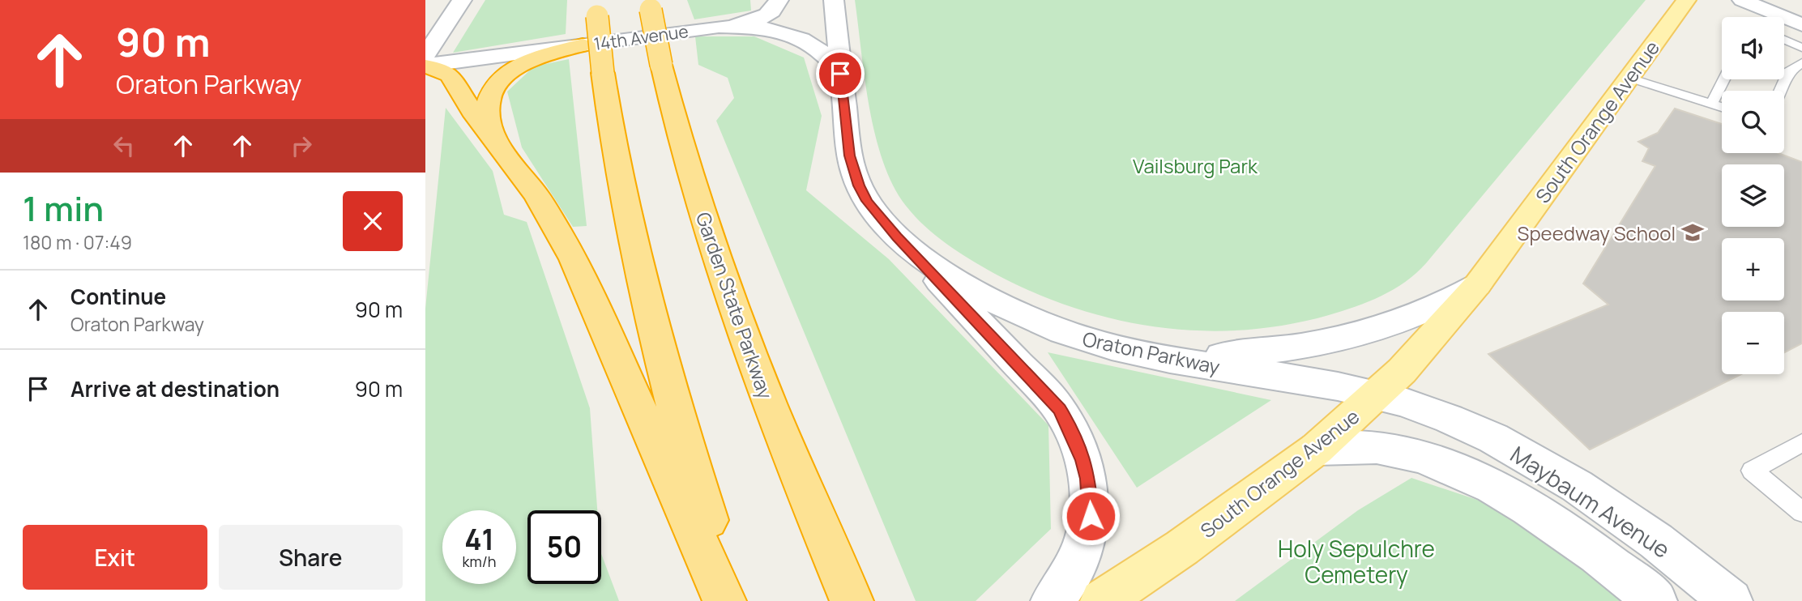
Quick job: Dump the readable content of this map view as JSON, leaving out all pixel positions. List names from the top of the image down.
{
  "streets": {
    "highway": ["Garden State Parkway"],
    "main road": [
      "14th Avenue",
      "South Orange Avenue",
      "Oraton Parkway",
      "Maybaum Avenue"
    ]
  },
  "crossings": [
    ["14th Avenue", "Oraton Parkway"],
    ["South Orange Avenue", "Oraton Parkway"],
    ["South Orange Avenue", "Maybaum Avenue"],
    ["Oraton Parkway", "Maybaum Avenue"]
  ],
  "parks": ["Vailsburg Park", "Holy Sepulchre Cemetery"],
  "places": {
    "school or university": ["Speedway School"]
  },
  "page": {
    "turn": ["90 m", "Oraton Parkway"],
    "map_buttons": ["+", "−"],
    "heading": ["1 min", "180 m · 07:49"],
    "list": [
      {
        "name": "Continue",
        "note": "Oraton Parkway",
        "value": "90 m"
      },
      {
        "name": "Arrive at destination",
        "value": "90 m"
      }
    ],
    "speed": "41 km/h",
    "limit": "50",
    "buttons": ["Exit", "Share"]
  }
}
